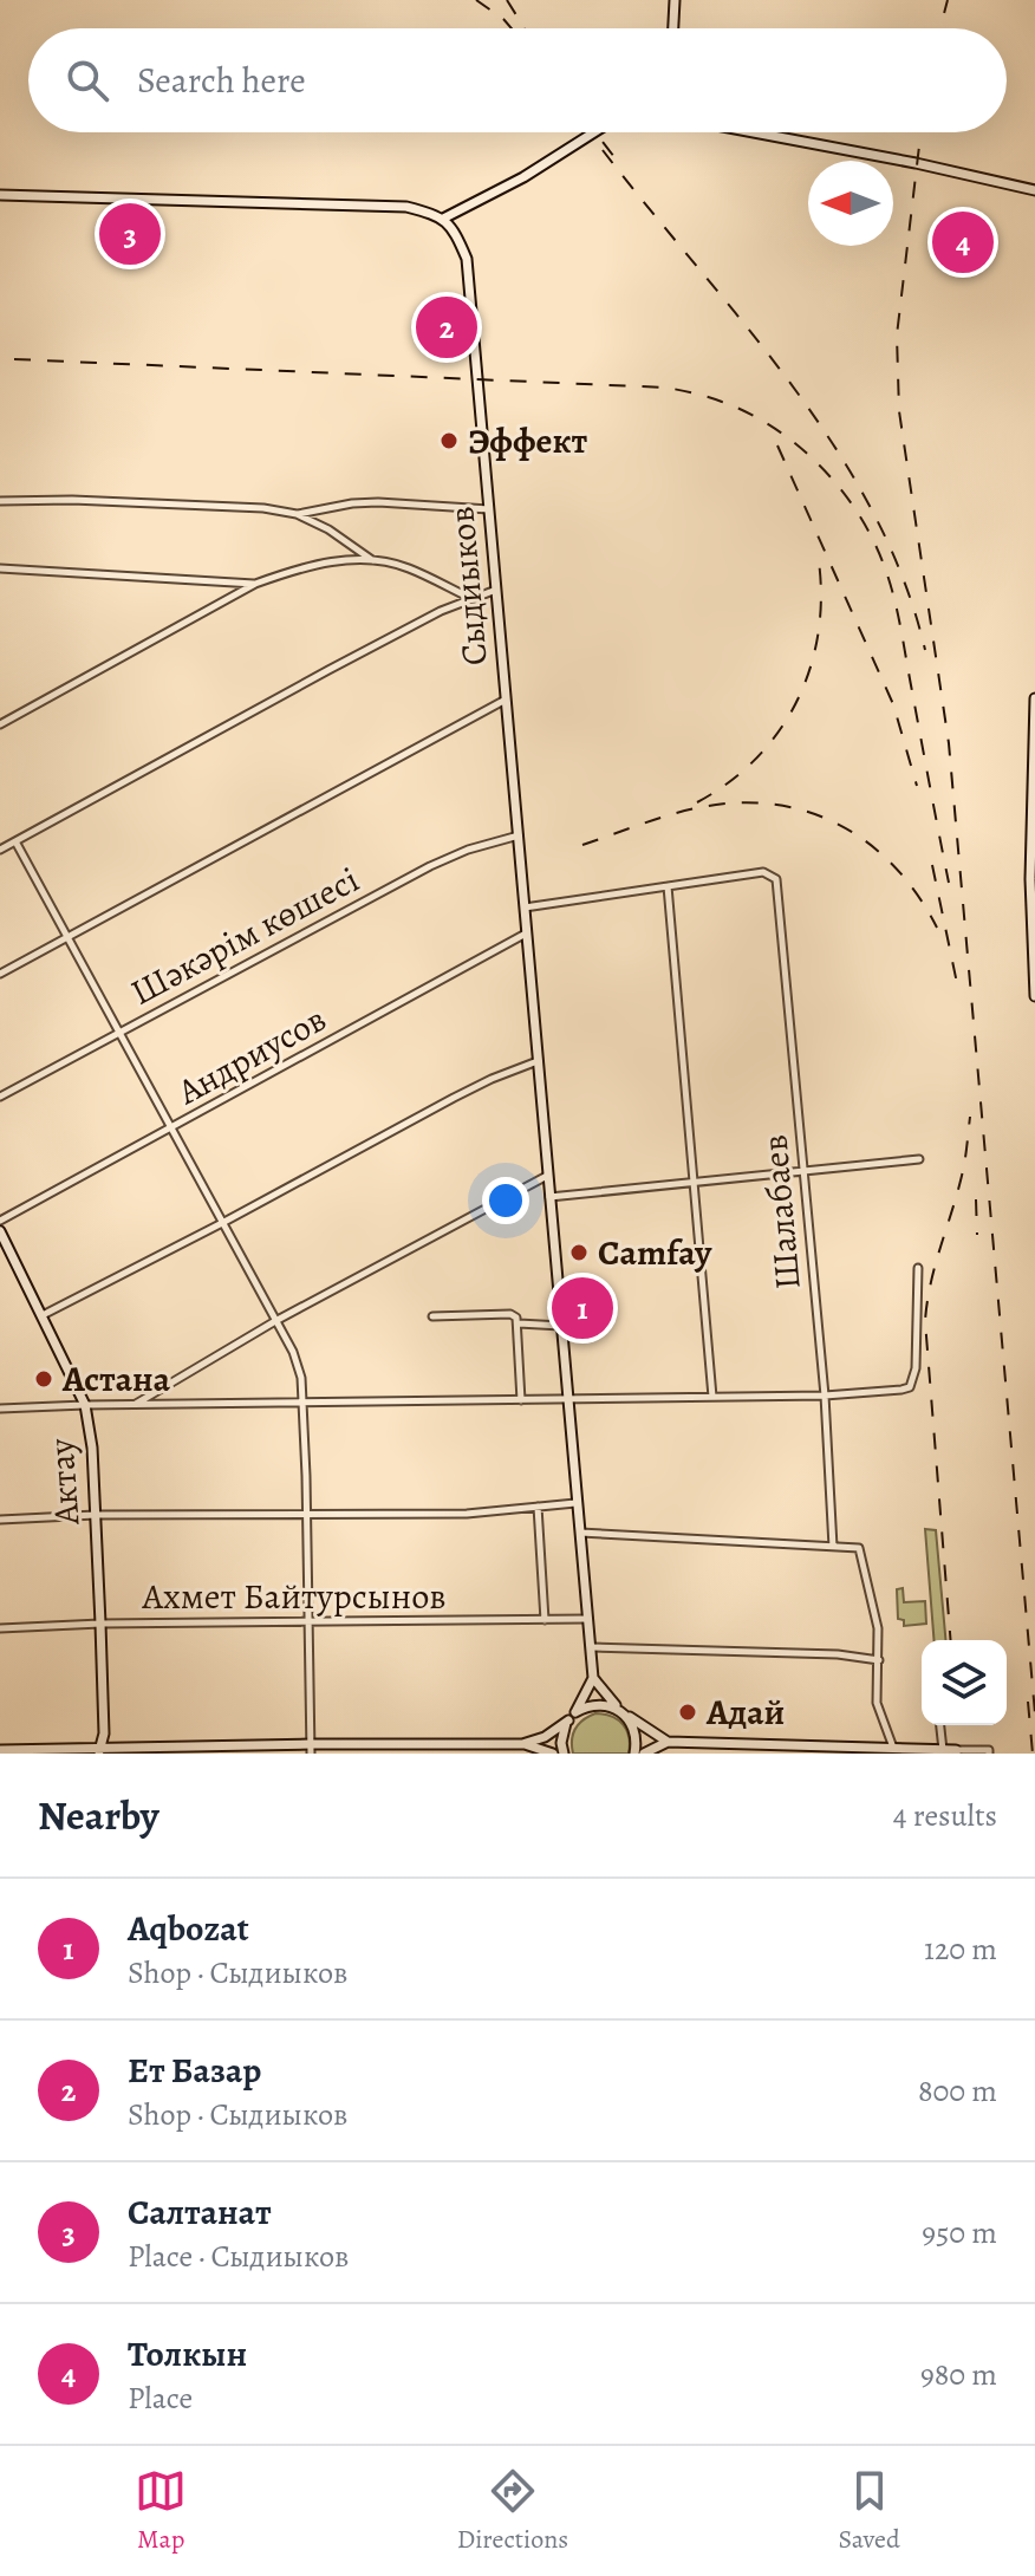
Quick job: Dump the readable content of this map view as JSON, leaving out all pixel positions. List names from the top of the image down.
{
  "streets": {
    "street": [
      "Сыдиыков",
      "Шәкәрім көшесі",
      "Андриусов",
      "Шалабаев",
      "Актау",
      "Ахмет Байтурсынов"
    ]
  },
  "crossings": [
    ["Сыдиыков", "Шәкәрім көшесі"],
    ["Сыдиыков", "Андриусов"],
    ["Сыдиыков", "Ахмет Байтурсынов"],
    ["Актау", "Ахмет Байтурсынов"]
  ],
  "places": [
    "Эффект",
    "Camfay",
    "Астана",
    "Адай"
  ],
  "north": "left",
  "page": {
    "search": "Search here",
    "pins": [
      "3",
      "4",
      "2",
      "1"
    ],
    "heading": ["Nearby", "4 results"],
    "list": [
      {
        "mark": "1",
        "name": "Aqbozat",
        "note": "Shop · Сыдиыков",
        "value": "120 m"
      },
      {
        "mark": "2",
        "name": "Ет Базар",
        "note": "Shop · Сыдиыков",
        "value": "800 m"
      },
      {
        "mark": "3",
        "name": "Салтанат",
        "note": "Place · Сыдиыков",
        "value": "950 m"
      },
      {
        "mark": "4",
        "name": "Толкын",
        "note": "Place",
        "value": "980 m"
      }
    ],
    "nav": ["Map", "Directions", "Saved"]
  }
}
